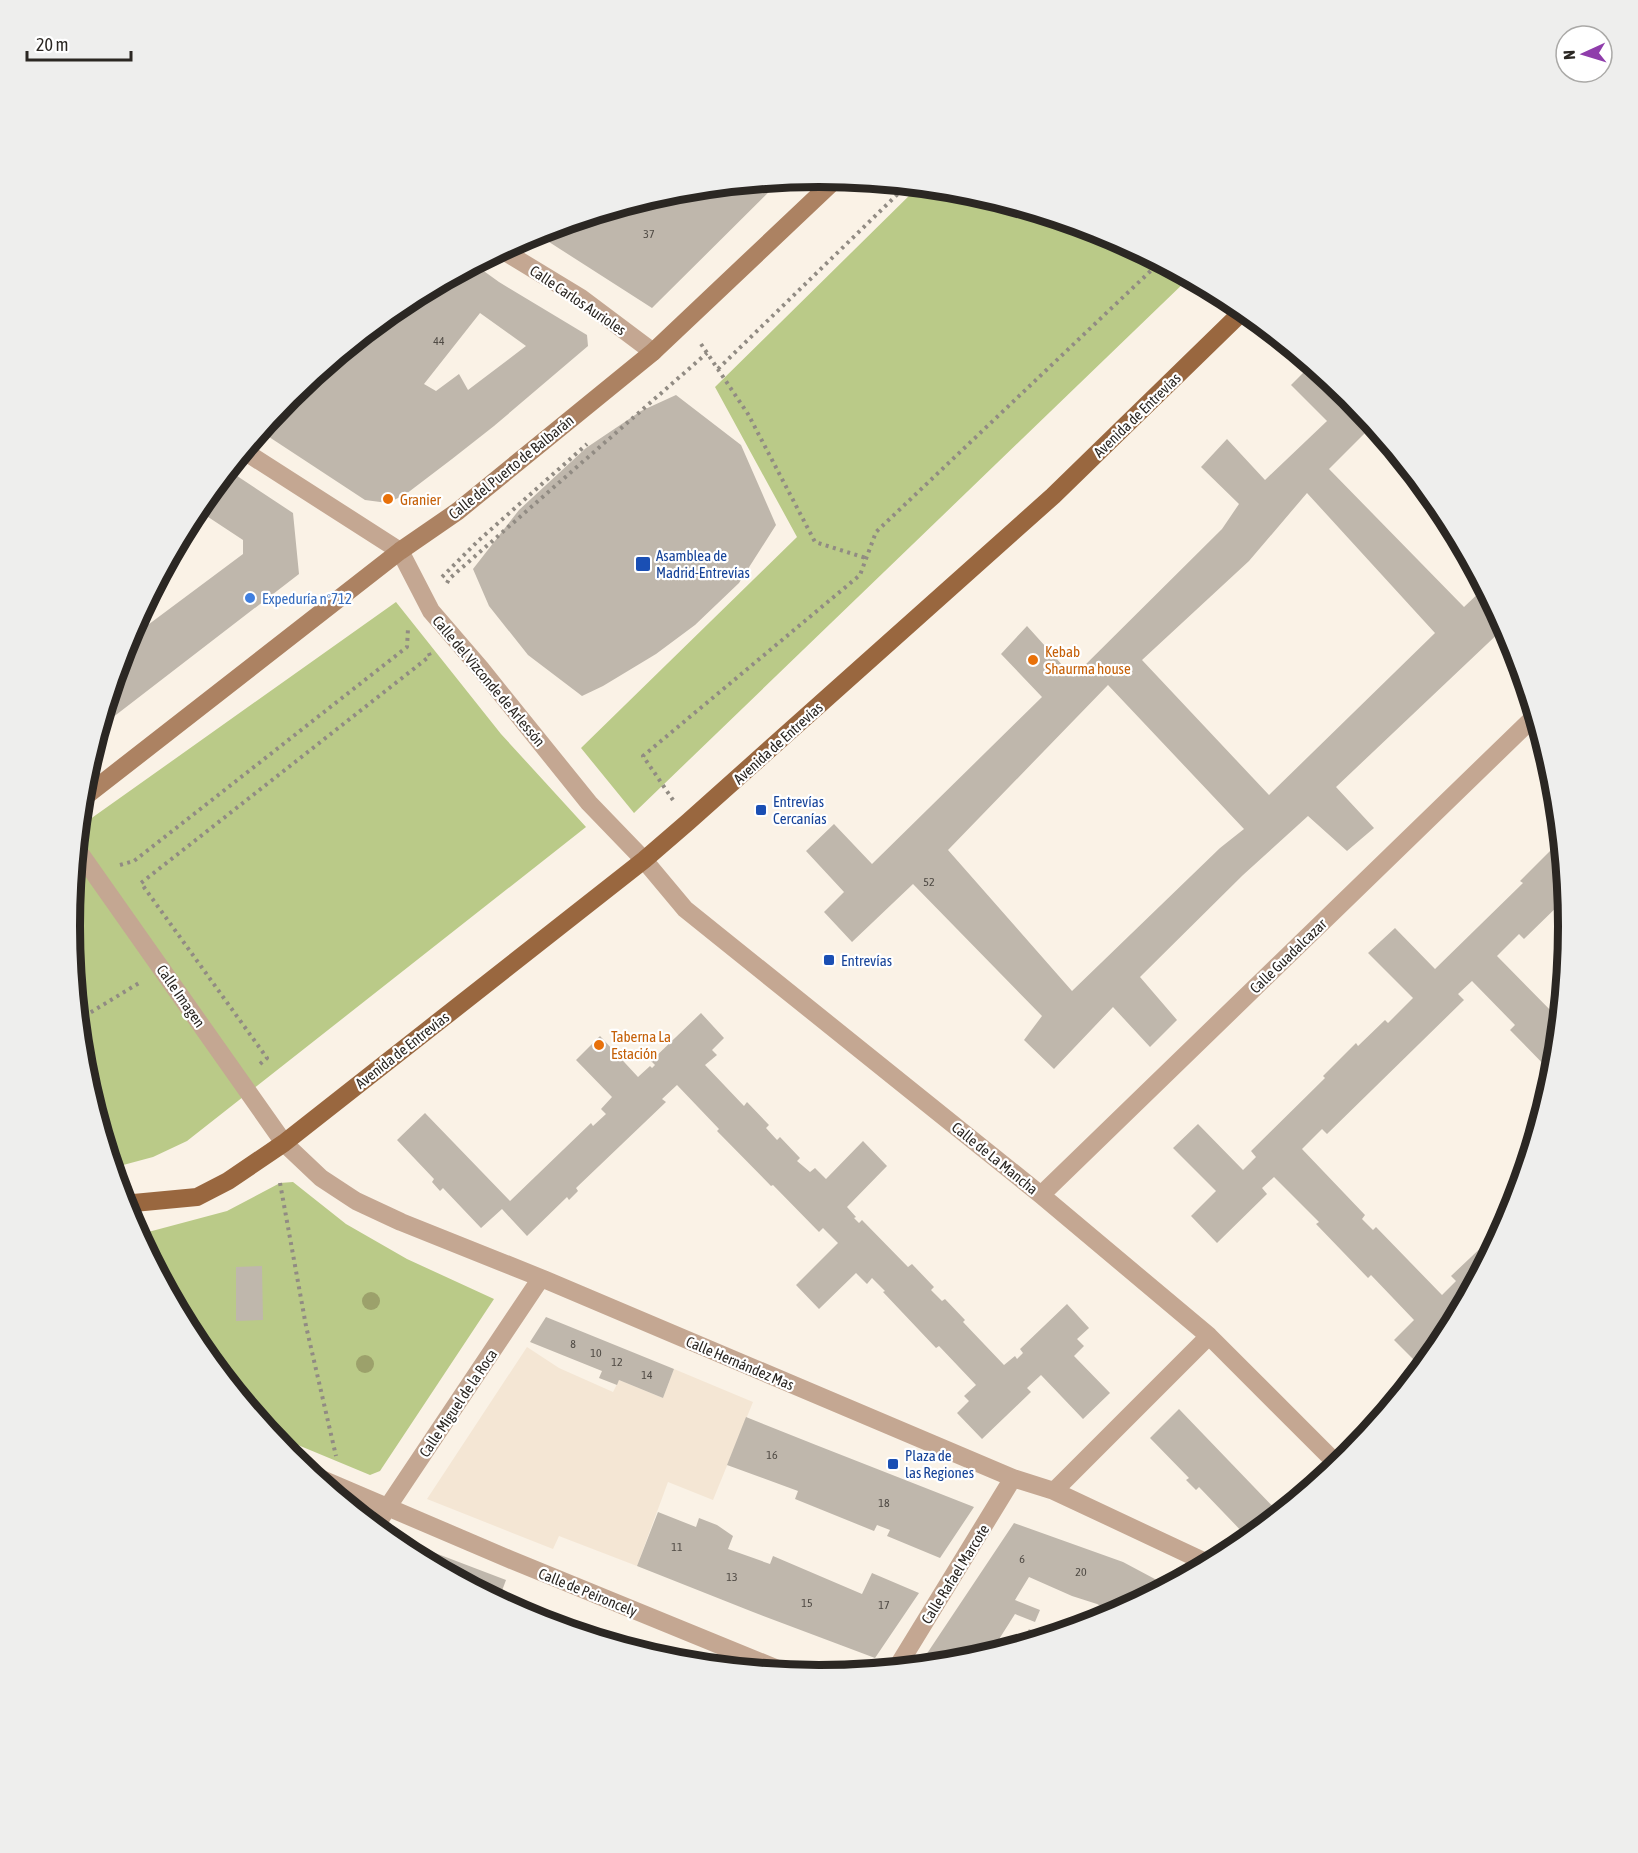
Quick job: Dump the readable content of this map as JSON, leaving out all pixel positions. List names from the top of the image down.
{
  "streets": {
    "main road": ["Avenida de Entrevías"],
    "street": [
      "Calle Carlos Aurioles",
      "Calle del Puerto de Balbarán",
      "Calle del Vizconde de Arlessón",
      "Calle Guadalcazar",
      "Calle Imagen",
      "Calle de La Mancha",
      "Calle Hernández Mas",
      "Calle Miguel de la Roca",
      "Calle Rafael Marcote",
      "Calle de Peironcely"
    ]
  },
  "crossings": [
    ["Calle Carlos Aurioles", "Calle del Puerto de Balbarán"],
    ["Avenida de Entrevías", "Calle del Vizconde de Arlessón"],
    ["Avenida de Entrevías", "Calle Imagen"],
    ["Avenida de Entrevías", "Calle de La Mancha"],
    ["Avenida de Entrevías", "Calle Hernández Mas"],
    ["Calle del Puerto de Balbarán", "Calle del Vizconde de Arlessón"],
    ["Calle del Vizconde de Arlessón", "Calle de La Mancha"],
    ["Calle Guadalcazar", "Calle de La Mancha"],
    ["Calle Imagen", "Calle Hernández Mas"],
    ["Calle Hernández Mas", "Calle Miguel de la Roca"],
    ["Calle Hernández Mas", "Calle Rafael Marcote"],
    ["Calle Miguel de la Roca", "Calle de Peironcely"]
  ],
  "places": {
    "other": [
      "Granier",
      "Expeduría nº712",
      "Kebab Shaurma house",
      "Taberna La Estación"
    ],
    "transit": [
      "Asamblea de Madrid-Entrevías",
      "Entrevías Cercanías",
      "Entrevías",
      "Plaza de las Regiones"
    ]
  },
  "house_numbers": [
    "37",
    "44",
    "52",
    "8",
    "10",
    "12",
    "14",
    "16",
    "18",
    "11",
    "6",
    "20",
    "13",
    "15",
    "17"
  ],
  "scale_bar": "20 m",
  "north": "left"
}
